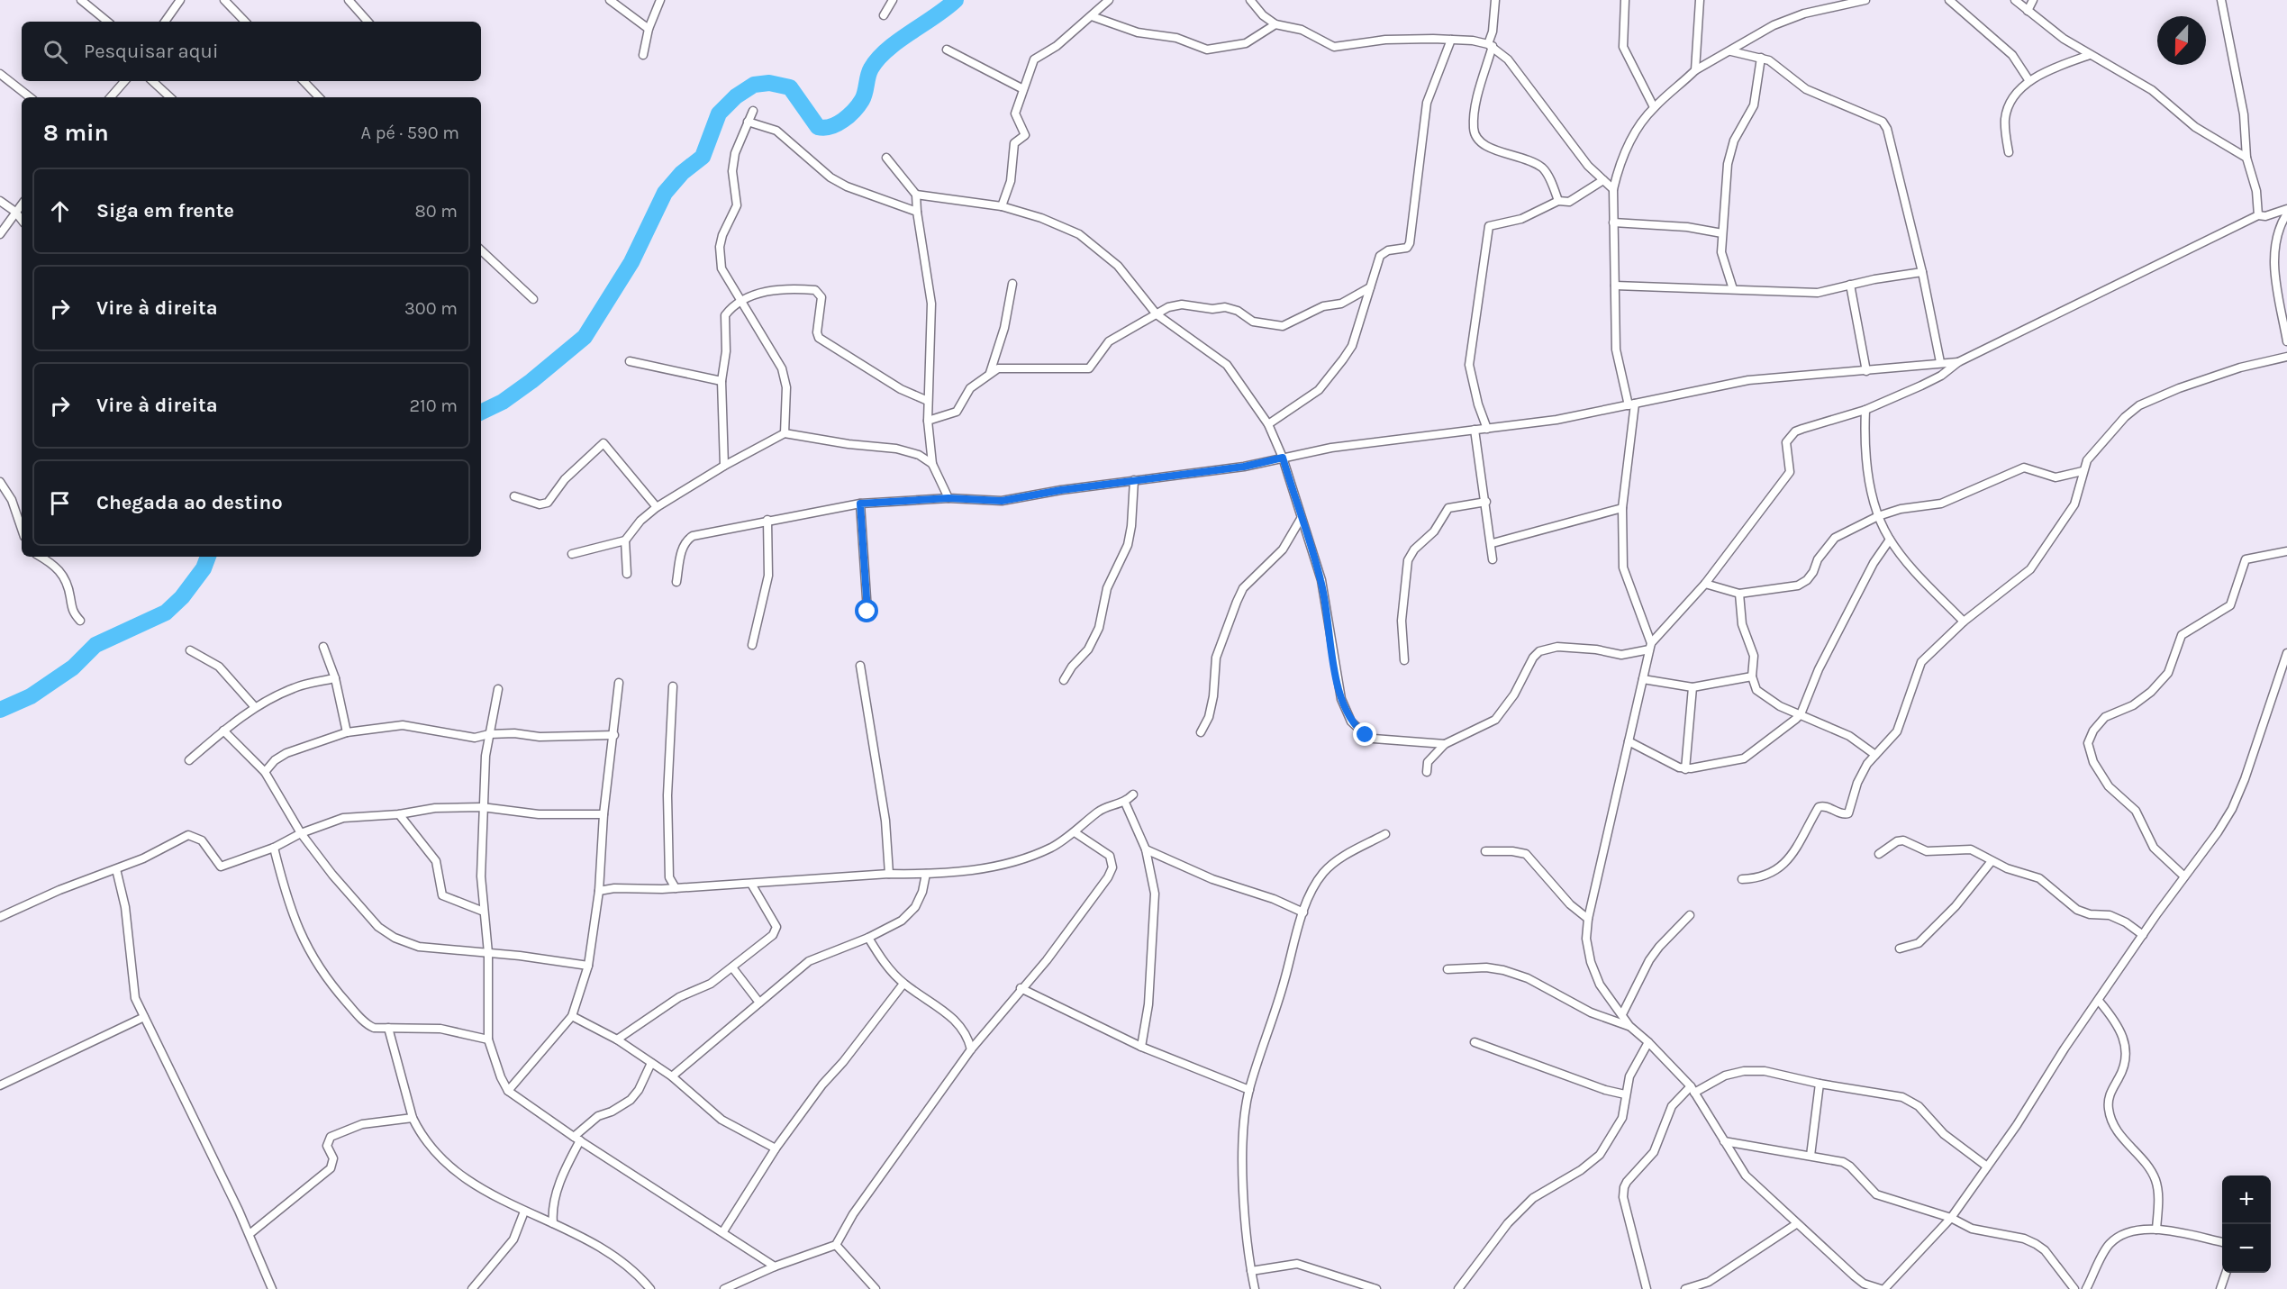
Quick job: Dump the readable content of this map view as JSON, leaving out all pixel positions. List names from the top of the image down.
{
  "north": "bottom",
  "page": {
    "search": "Pesquisar aqui",
    "heading": ["8 min", "A pé · 590 m"],
    "list": [
      ["Siga em frente", "80 m"],
      ["Vire à direita", "300 m"],
      ["Vire à direita", "210 m"],
      "Chegada ao destino"
    ],
    "map_buttons": ["+", "−"]
  }
}
